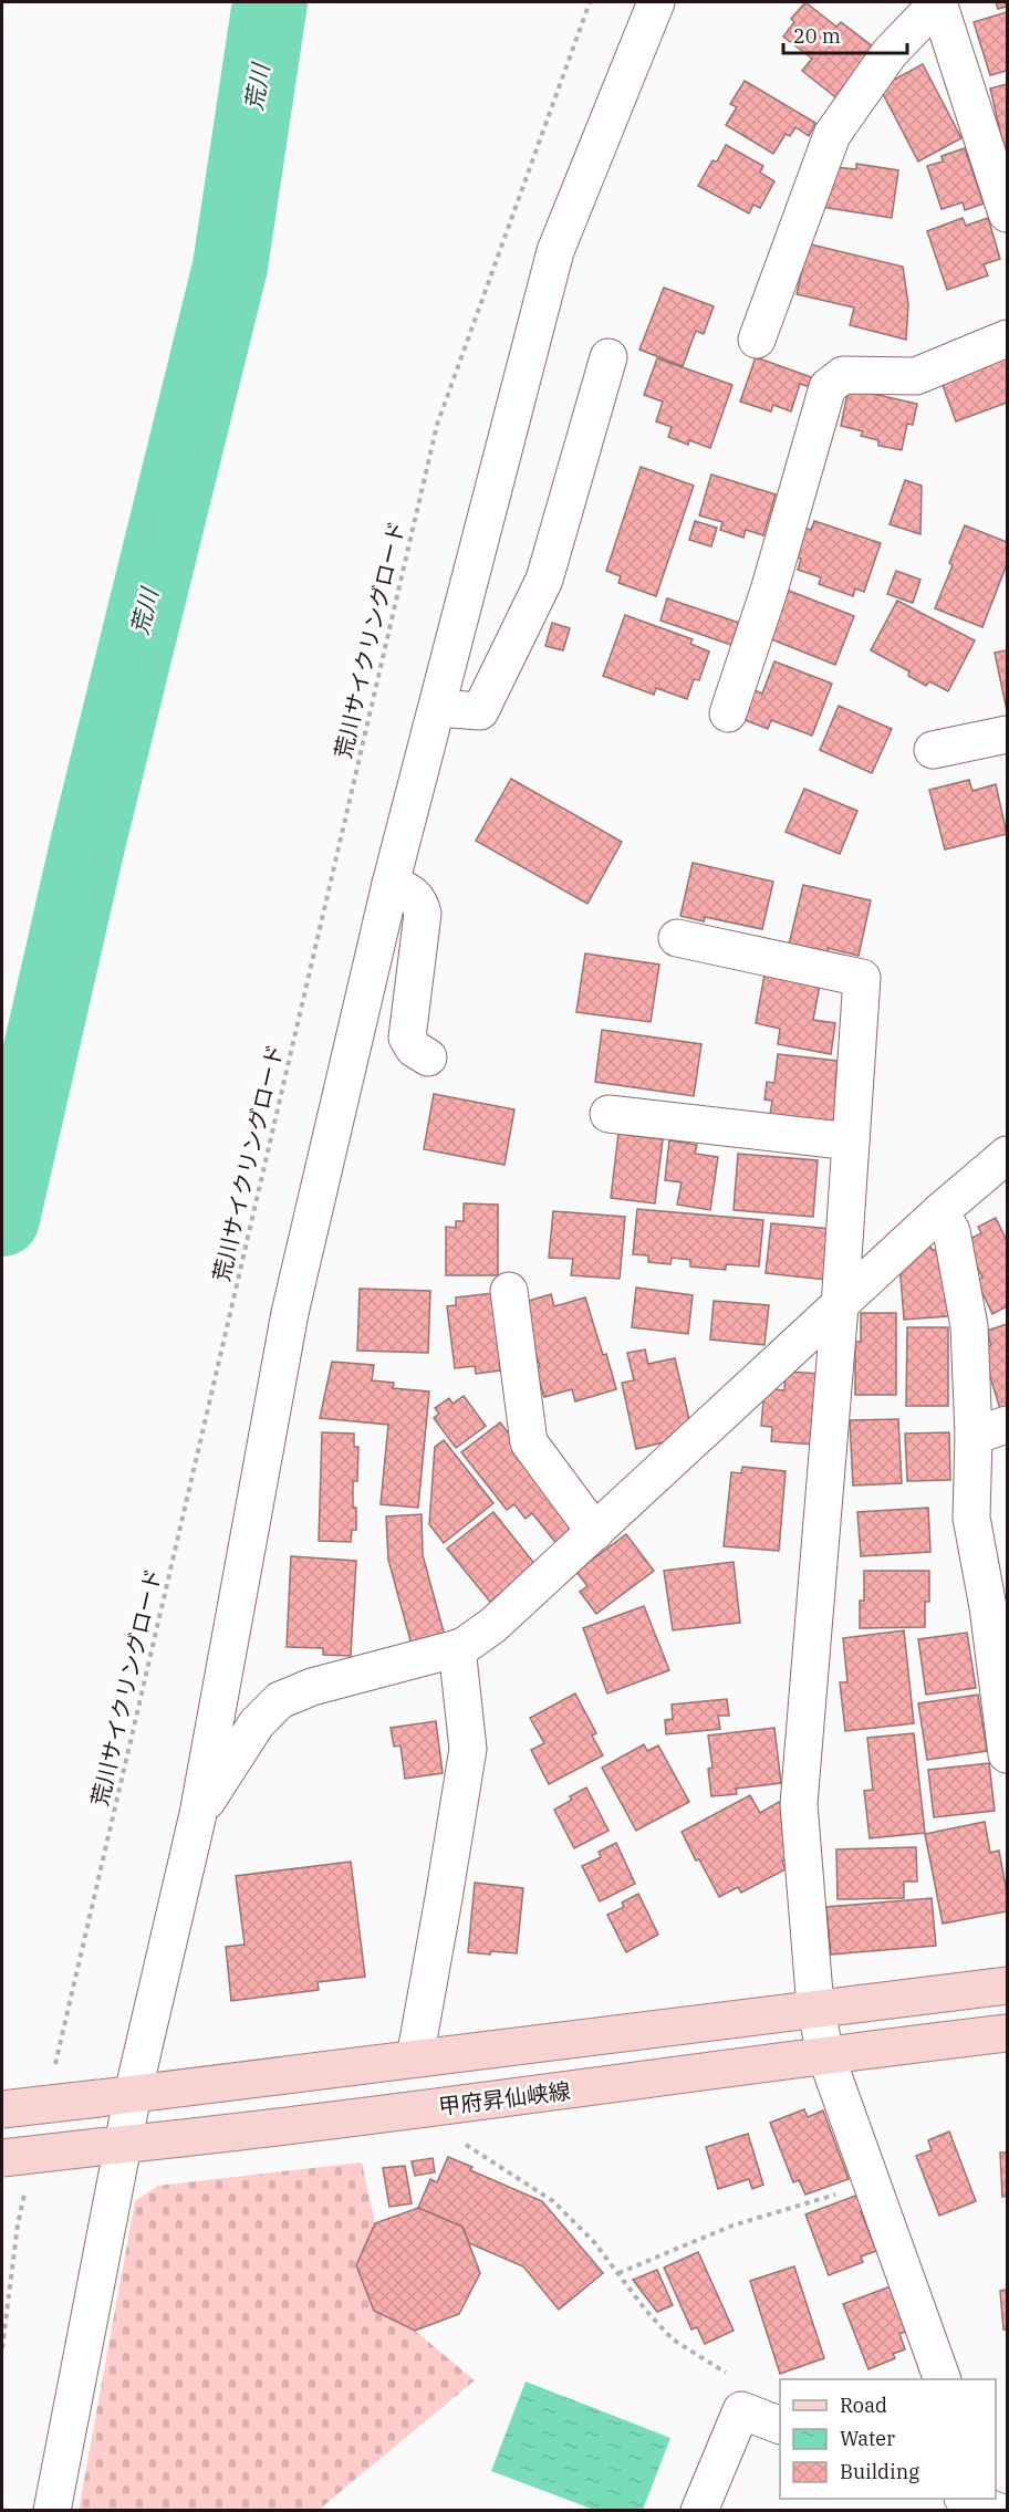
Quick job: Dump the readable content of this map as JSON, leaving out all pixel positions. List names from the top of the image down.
{
  "streets": {
    "main road": ["甲府昇仙峡線"],
    "path": ["荒川サイクリングロード"]
  },
  "water": ["荒川"],
  "legend": ["Road", "Water", "Building"],
  "scale_bar": "20 m"
}
